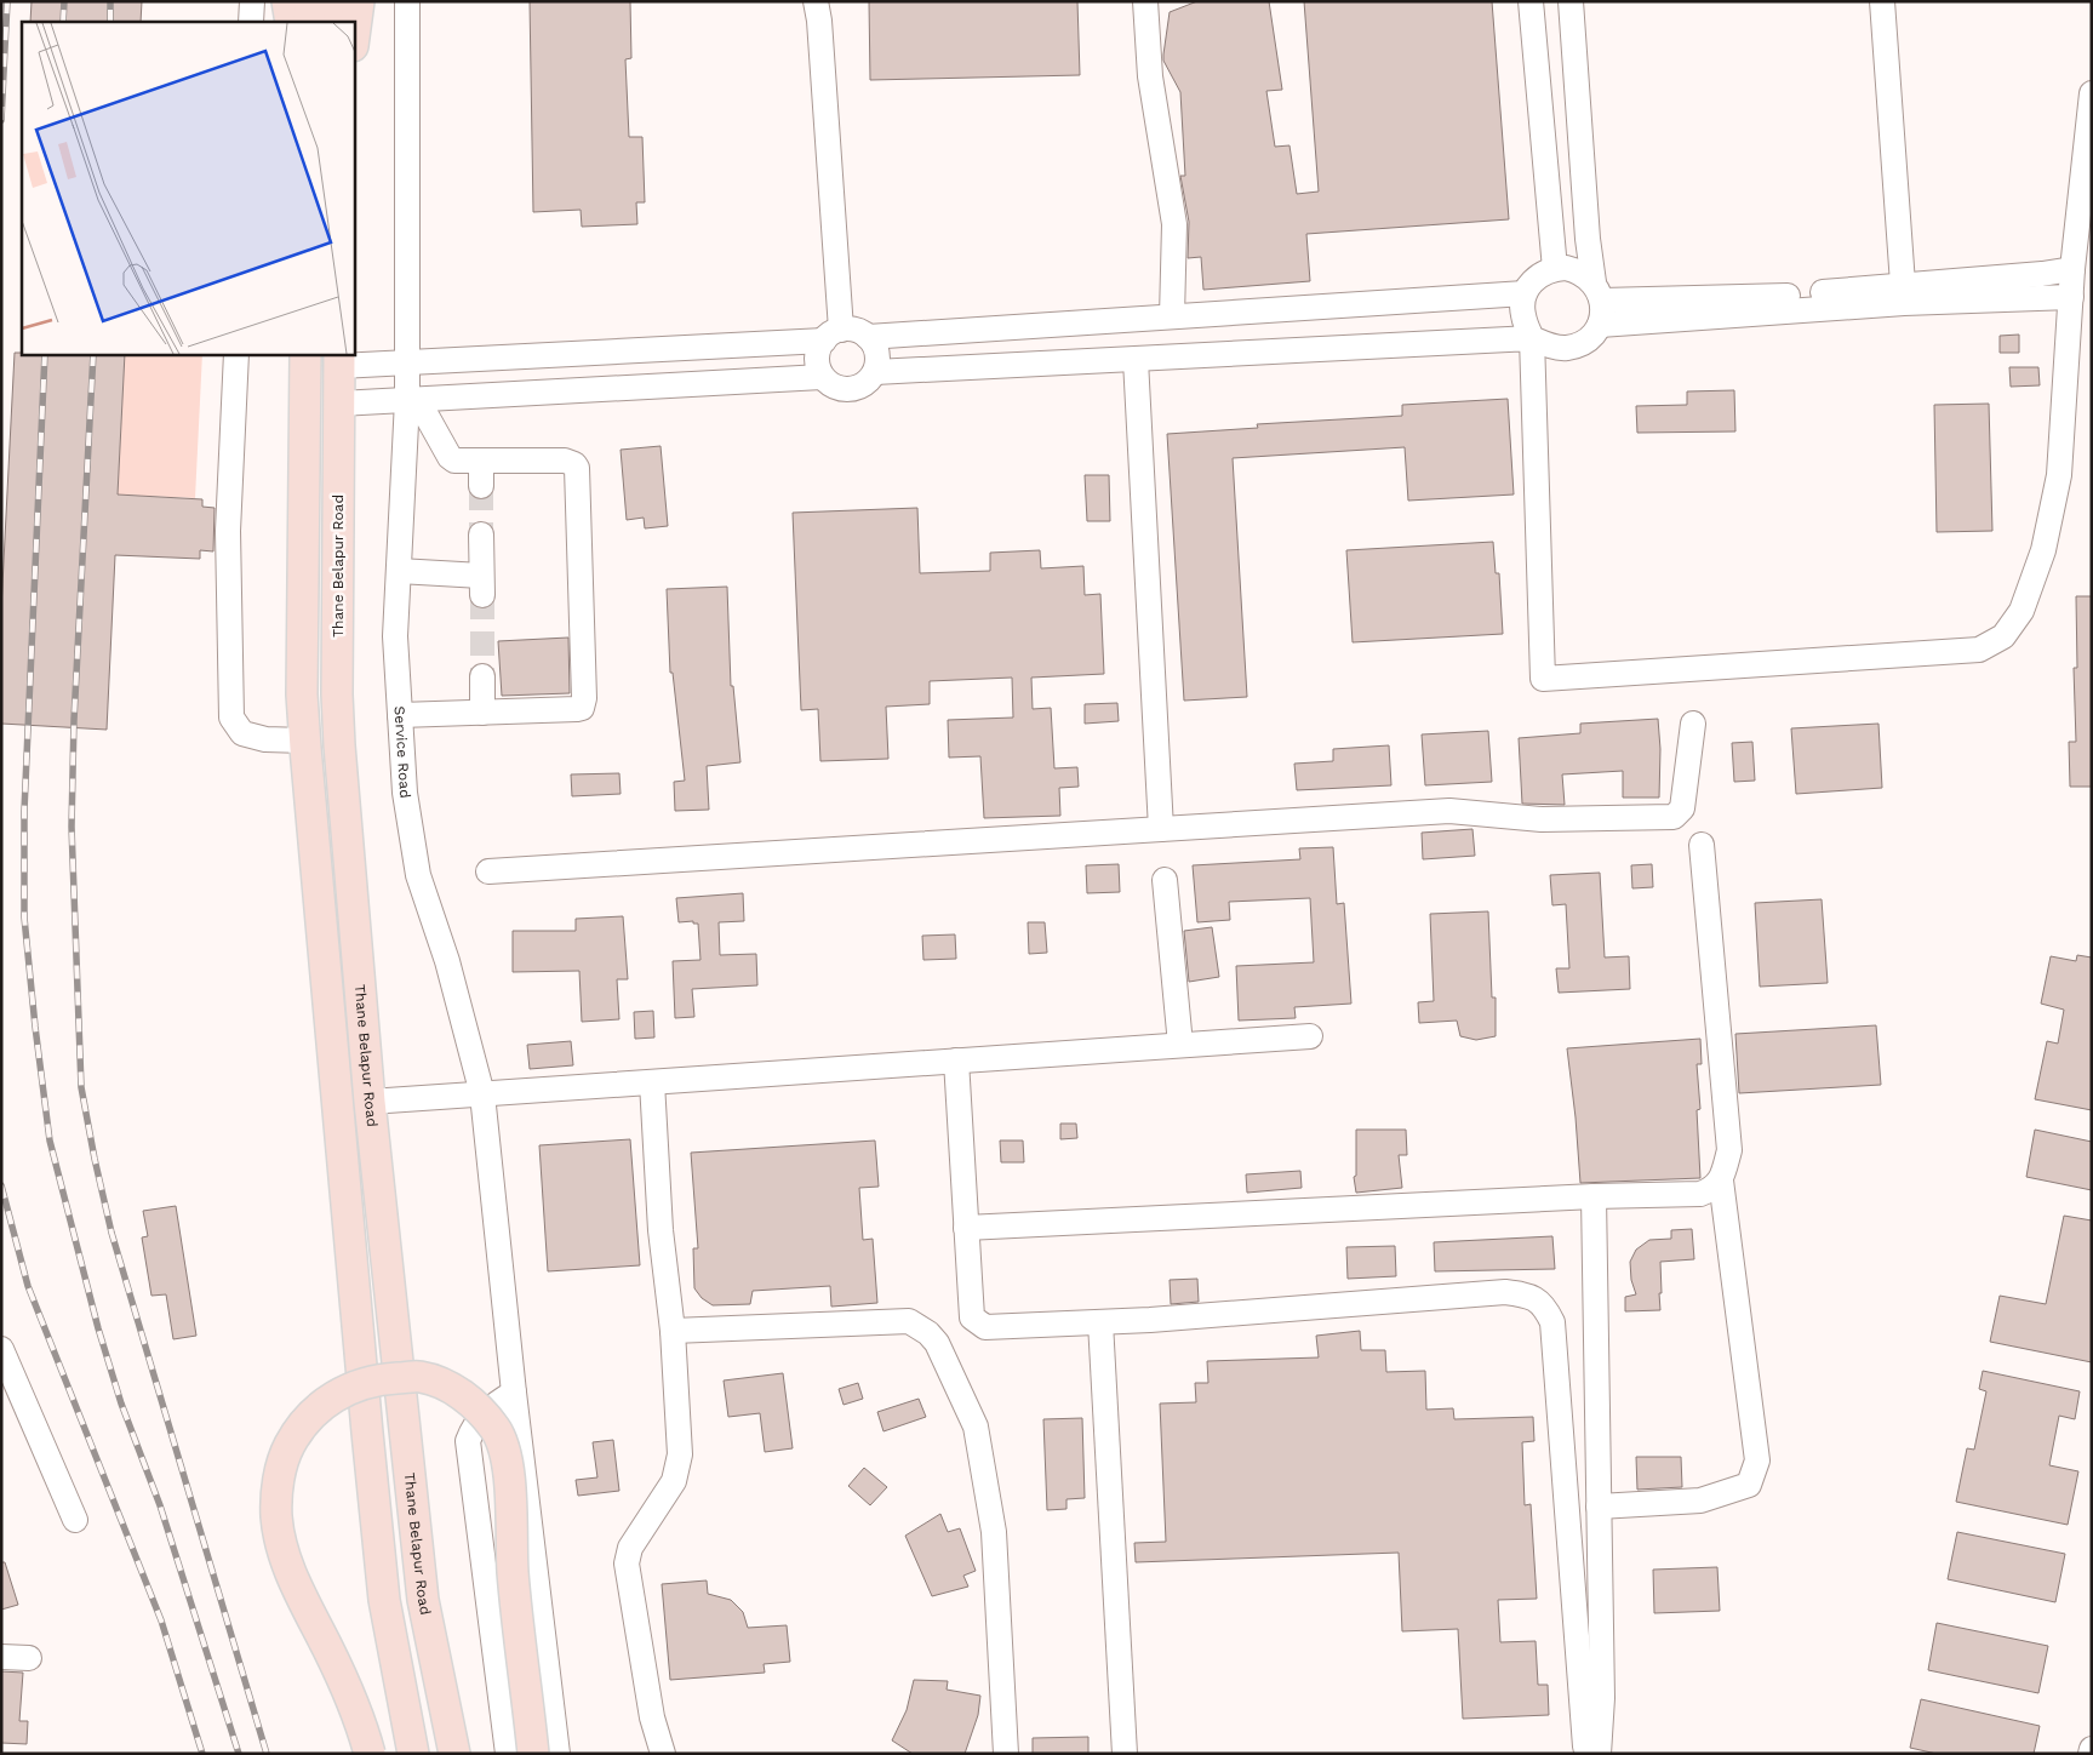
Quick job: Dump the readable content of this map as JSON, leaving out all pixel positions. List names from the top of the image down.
{
  "streets": {
    "main road": ["Thane Belapur Road"],
    "street": ["Service Road"]
  }
}
